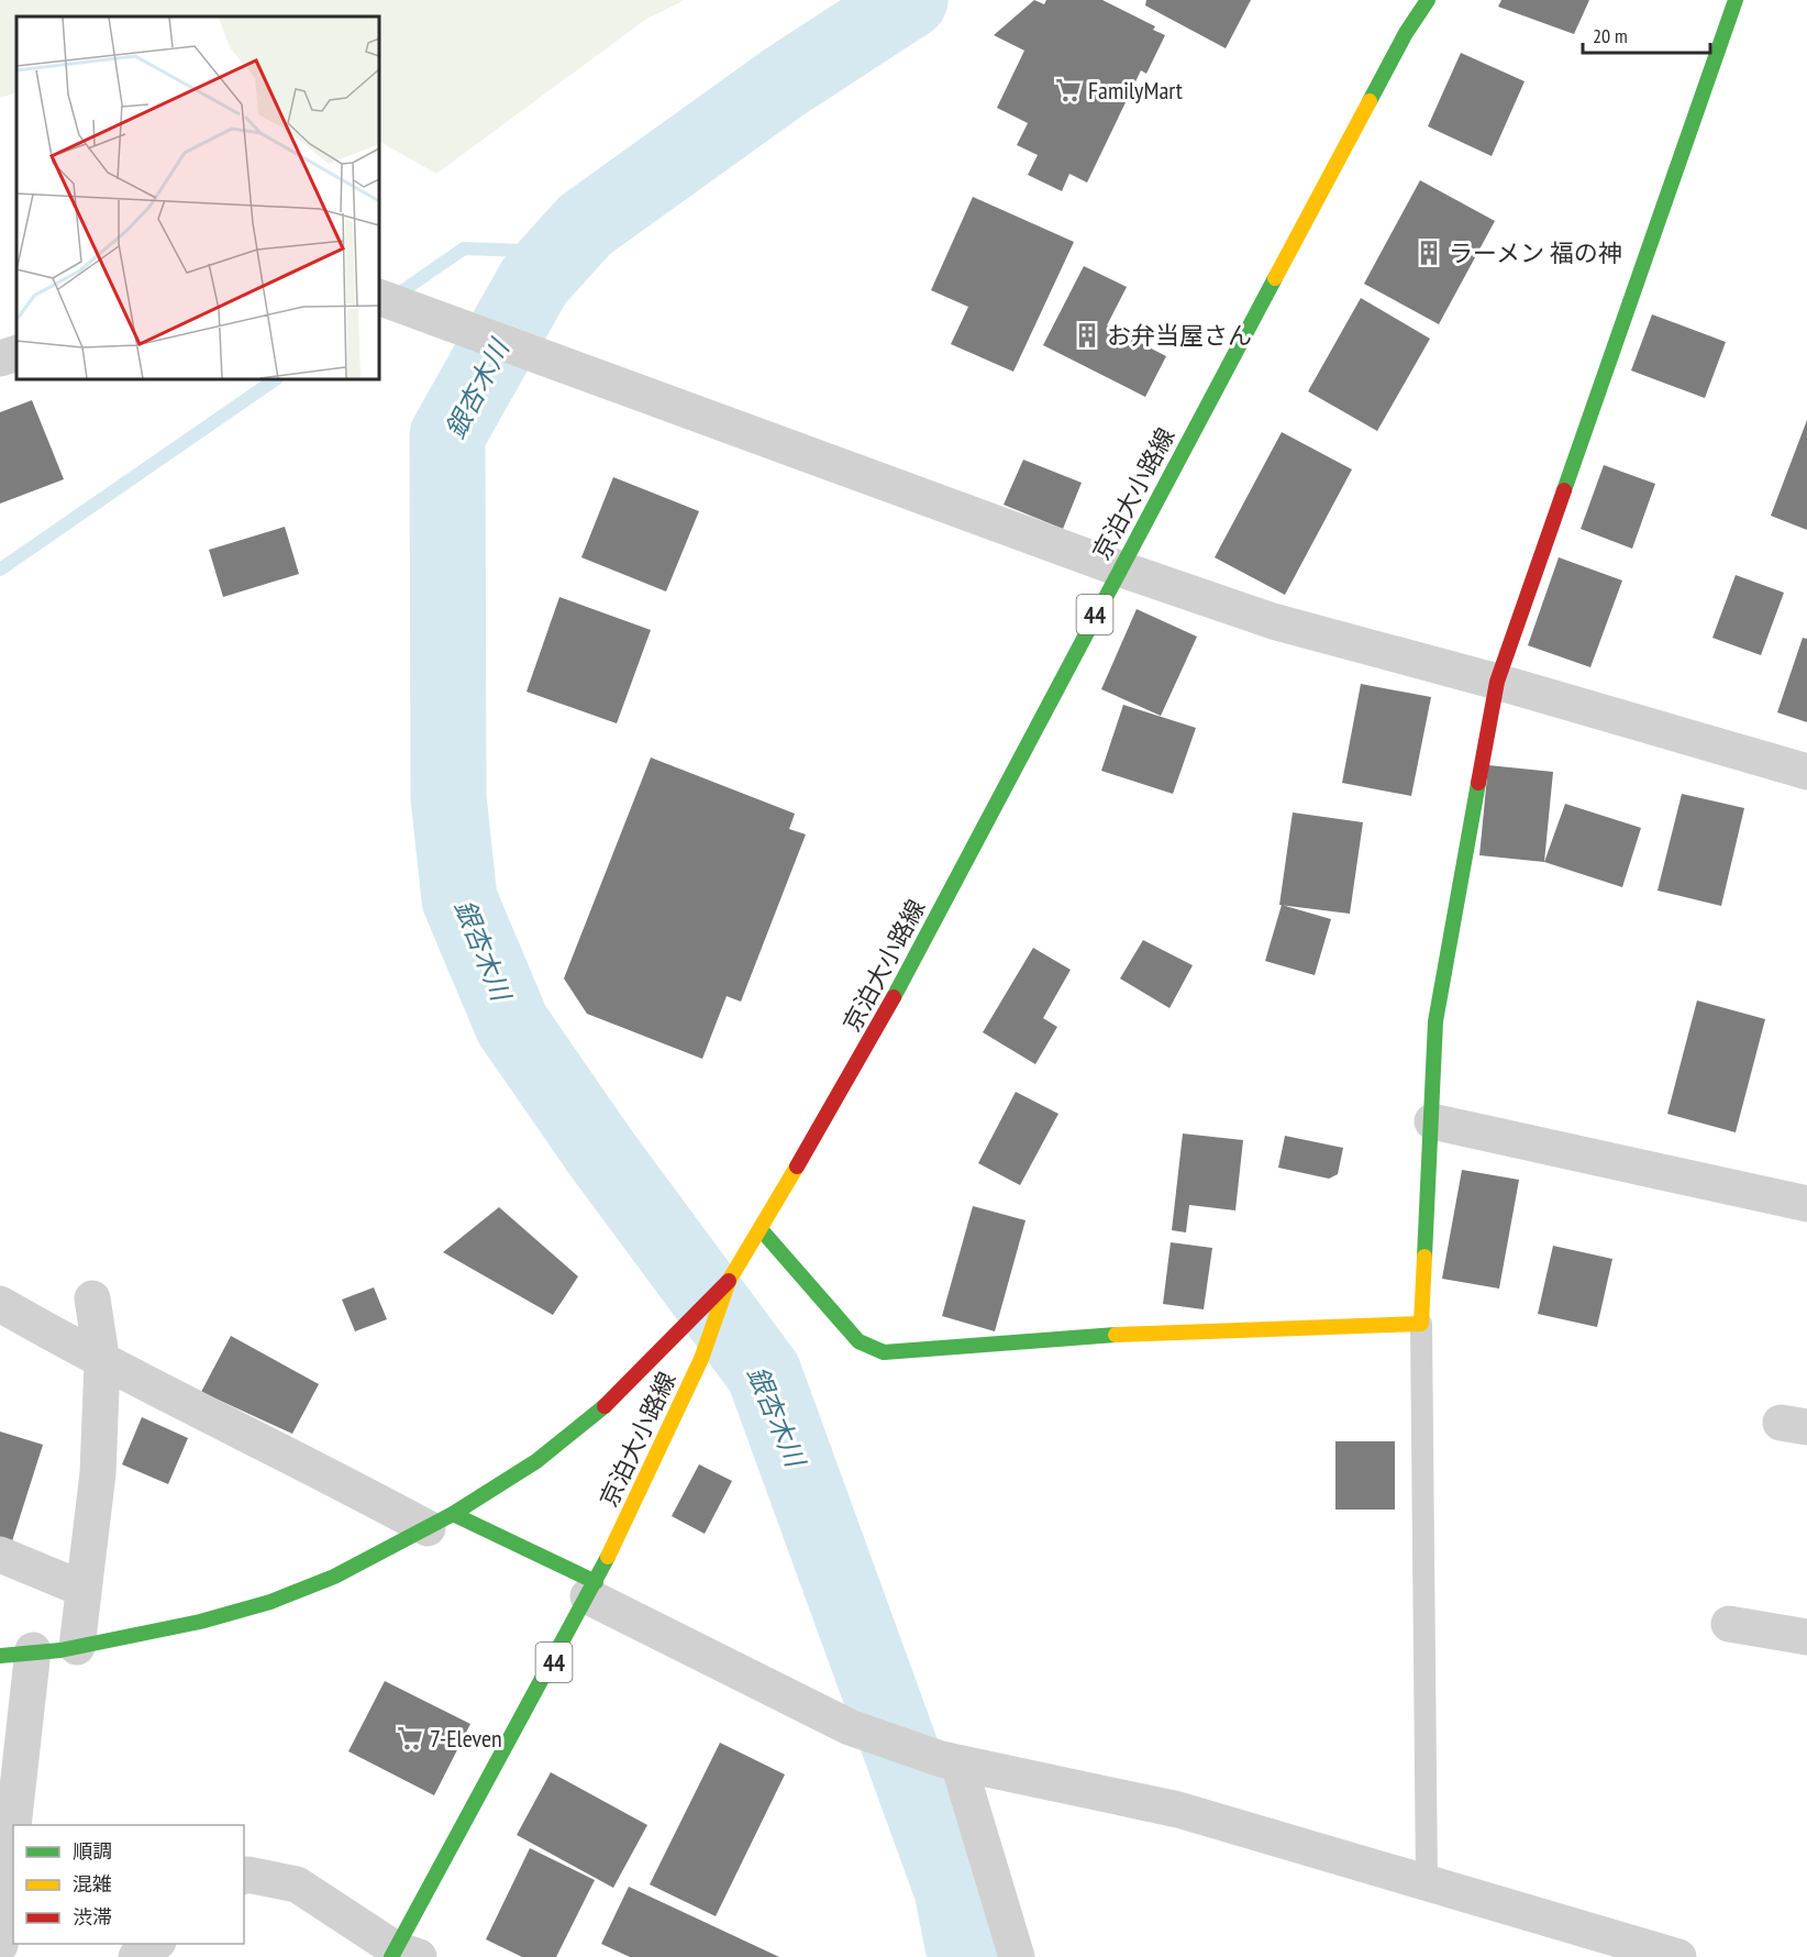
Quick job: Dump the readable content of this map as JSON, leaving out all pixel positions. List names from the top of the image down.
{
  "streets": {
    "street": ["京泊大小路線", "44"]
  },
  "water": ["銀杏木川"],
  "places": {
    "supermarket": ["FamilyMart", "7-Eleven"],
    "building": ["ラーメン 福の神", "お弁当屋さん"]
  },
  "legend": ["順調", "混雑", "渋滞"],
  "scale_bar": "20 m"
}
